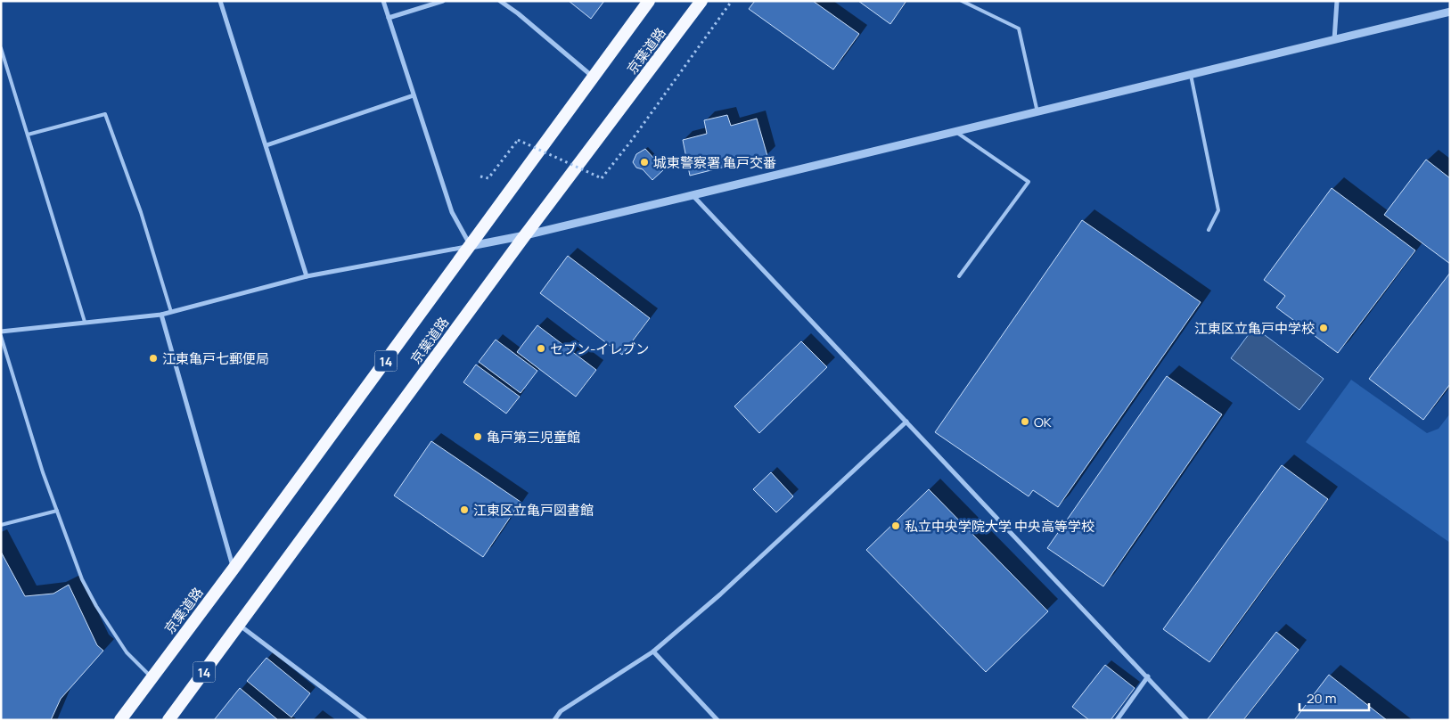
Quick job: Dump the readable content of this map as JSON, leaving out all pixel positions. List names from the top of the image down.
{
  "streets": {
    "highway": ["京葉道路", "14"]
  },
  "places": [
    "城東警察署 亀戸交番",
    "江東区立亀戸中学校",
    "セブン-イレブン",
    "江東亀戸七郵便局",
    "OK",
    "亀戸第三児童館",
    "江東区立亀戸図書館",
    "私立中央学院大学 中央高等学校"
  ],
  "scale_bar": "20 m"
}
